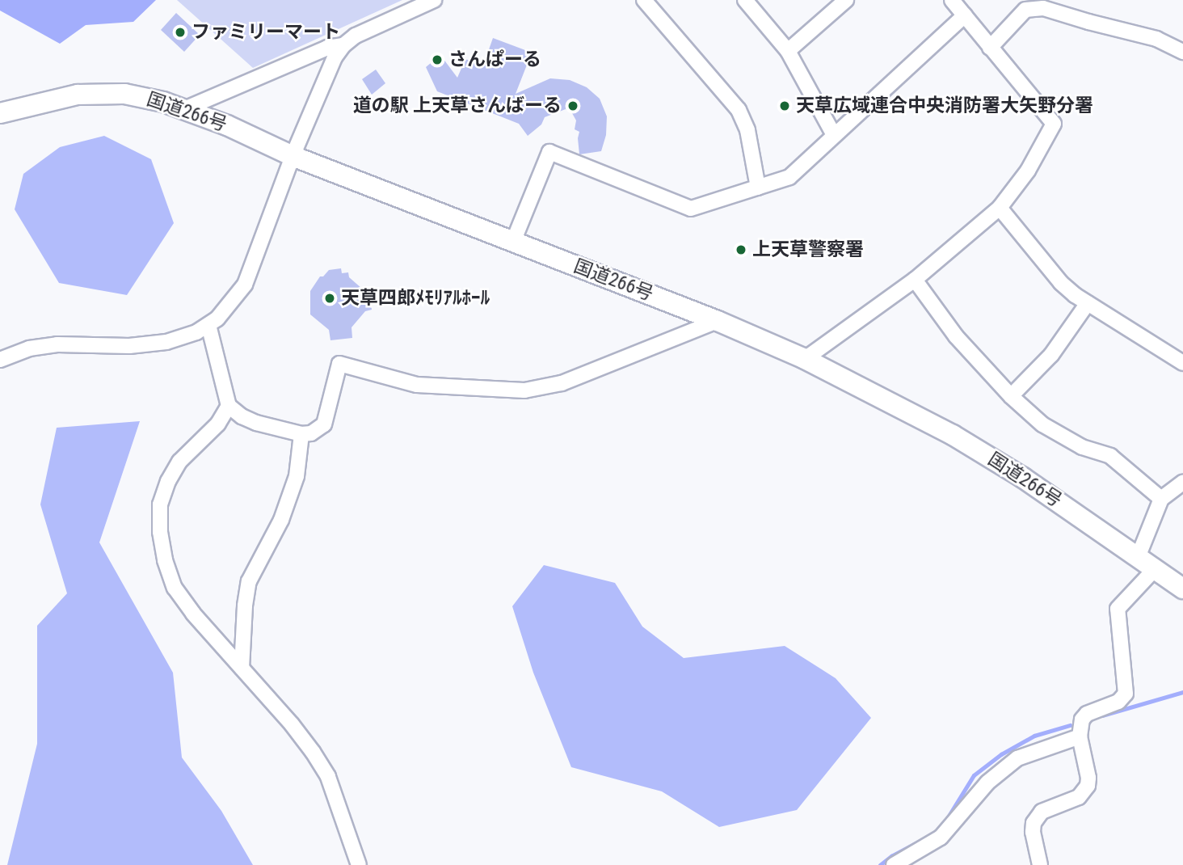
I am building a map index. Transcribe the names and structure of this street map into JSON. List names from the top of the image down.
{
  "streets": {
    "highway": ["国道266号"]
  },
  "places": [
    "ファミリーマート",
    "さんぱーる",
    "道の駅 上天草さんばーる",
    "天草広域連合中央消防署大矢野分署",
    "上天草警察署",
    "天草四郎ﾒﾓﾘｱﾙﾎｰﾙ"
  ]
}
